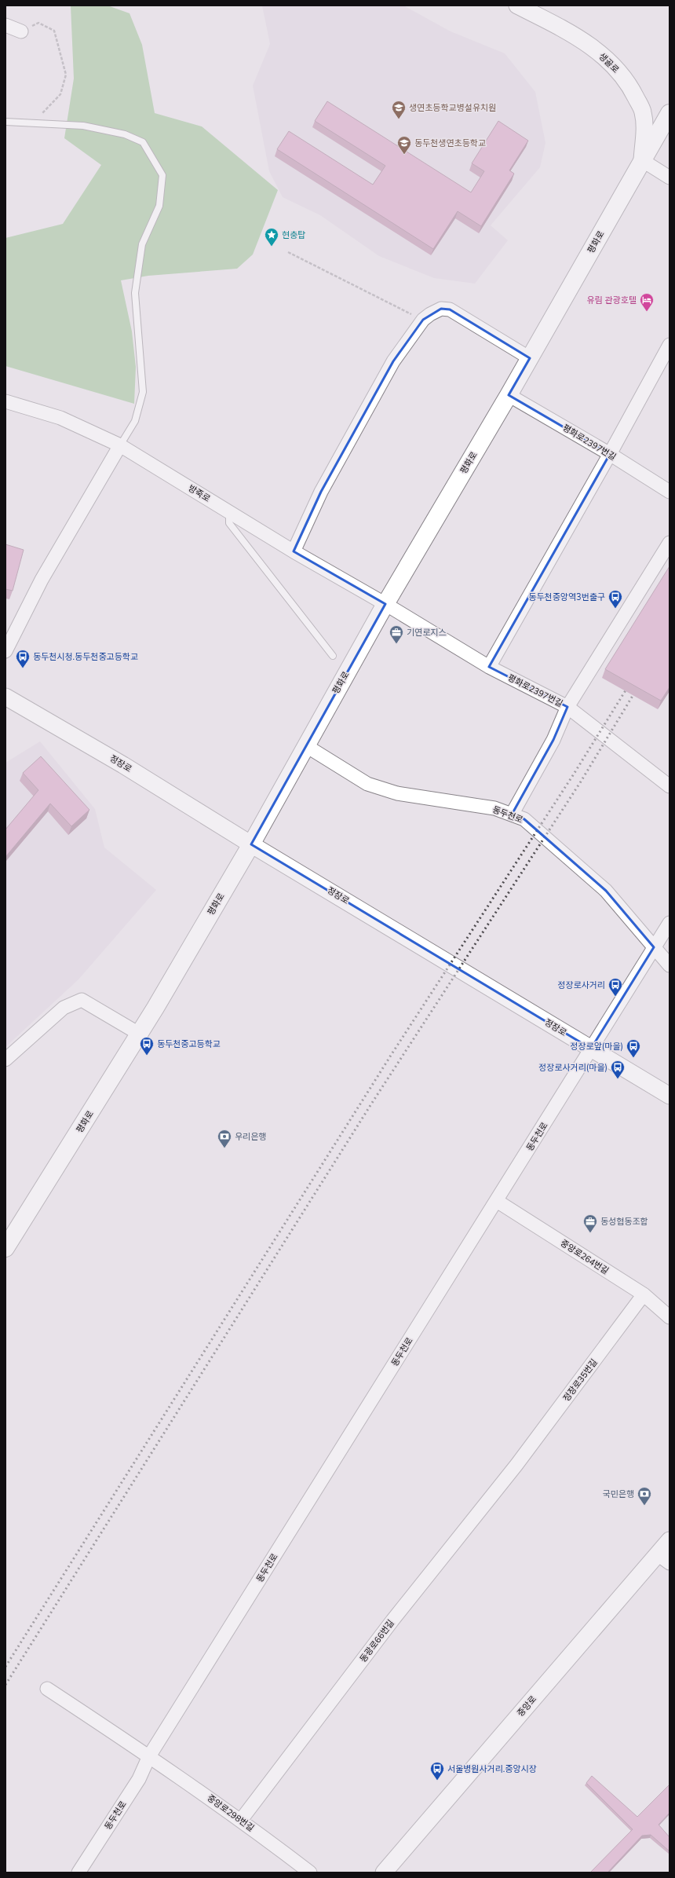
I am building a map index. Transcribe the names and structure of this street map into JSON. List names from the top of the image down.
{
  "streets": {
    "main road": ["평화로"],
    "street": [
      "생골로",
      "평화로2397번길",
      "방죽로",
      "정장로",
      "동두천로",
      "중앙로264번길",
      "정장로35번길",
      "동광로66번길",
      "중앙로",
      "중앙로298번길"
    ]
  },
  "crossings": [
    ["생골로", "평화로"],
    ["평화로", "평화로2397번길"],
    ["평화로", "방죽로"],
    ["평화로", "정장로"],
    ["평화로", "동두천로"],
    ["평화로2397번길", "방죽로"],
    ["정장로", "동두천로"],
    ["동두천로", "중앙로264번길"],
    ["동두천로", "중앙로298번길"],
    ["중앙로264번길", "정장로35번길"],
    ["정장로35번길", "동광로66번길"],
    ["동광로66번길", "중앙로298번길"]
  ],
  "places": {
    "school or university": ["생연초등학교병설유치원", "동두천생연초등학교"],
    "place": ["현충탑"],
    "hotel": ["유림 관광호텔"],
    "bus stop": [
      "동두천중앙역3번출구",
      "동두천시청.동두천중고등학교",
      "정장로사거리",
      "동두천중고등학교",
      "정장로앞(마을)",
      "정장로사거리(마을)",
      "서울병원사거리.중앙시장"
    ],
    "office": ["기연로지스", "동성협동조합"],
    "bank": ["우리은행", "국민은행"]
  }
}
